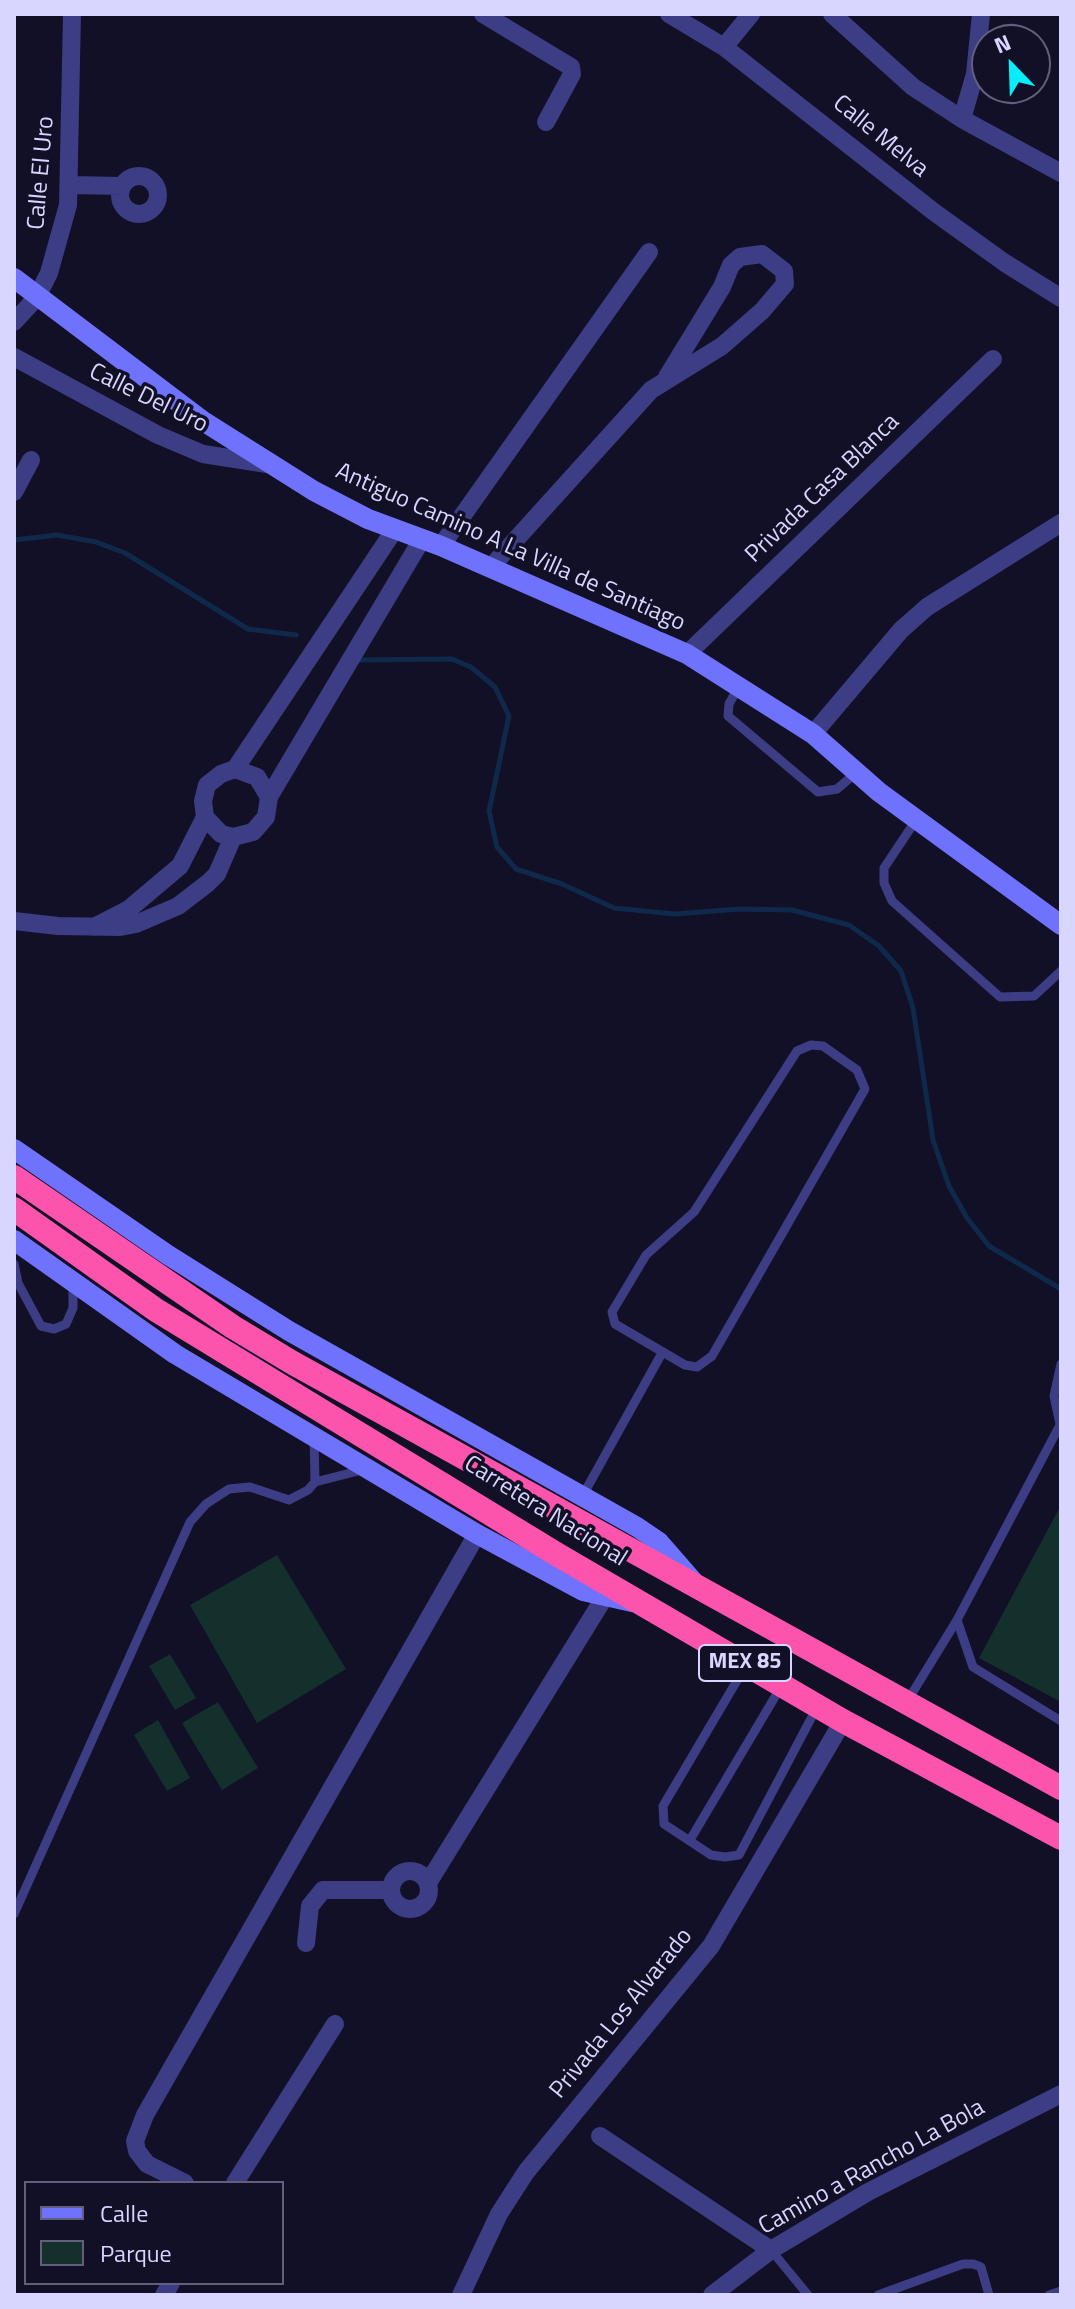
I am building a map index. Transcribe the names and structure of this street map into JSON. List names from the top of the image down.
{
  "streets": {
    "highway": ["Carretera Nacional", "MEX 85"],
    "street": [
      "Calle Melva",
      "Calle El Uro",
      "Calle Del Uro",
      "Privada Casa Blanca",
      "Antiguo Camino A La Villa de Santiago",
      "Privada Los Alvarado",
      "Camino a Rancho La Bola"
    ]
  },
  "crossings": [
    ["Calle El Uro", "Antiguo Camino A La Villa de Santiago"],
    ["Calle Del Uro", "Antiguo Camino A La Villa de Santiago"],
    ["Privada Casa Blanca", "Antiguo Camino A La Villa de Santiago"],
    ["Carretera Nacional", "MEX 85"],
    ["Carretera Nacional", "Privada Los Alvarado"]
  ],
  "legend": ["Calle", "Parque"],
  "north": "top left"
}
